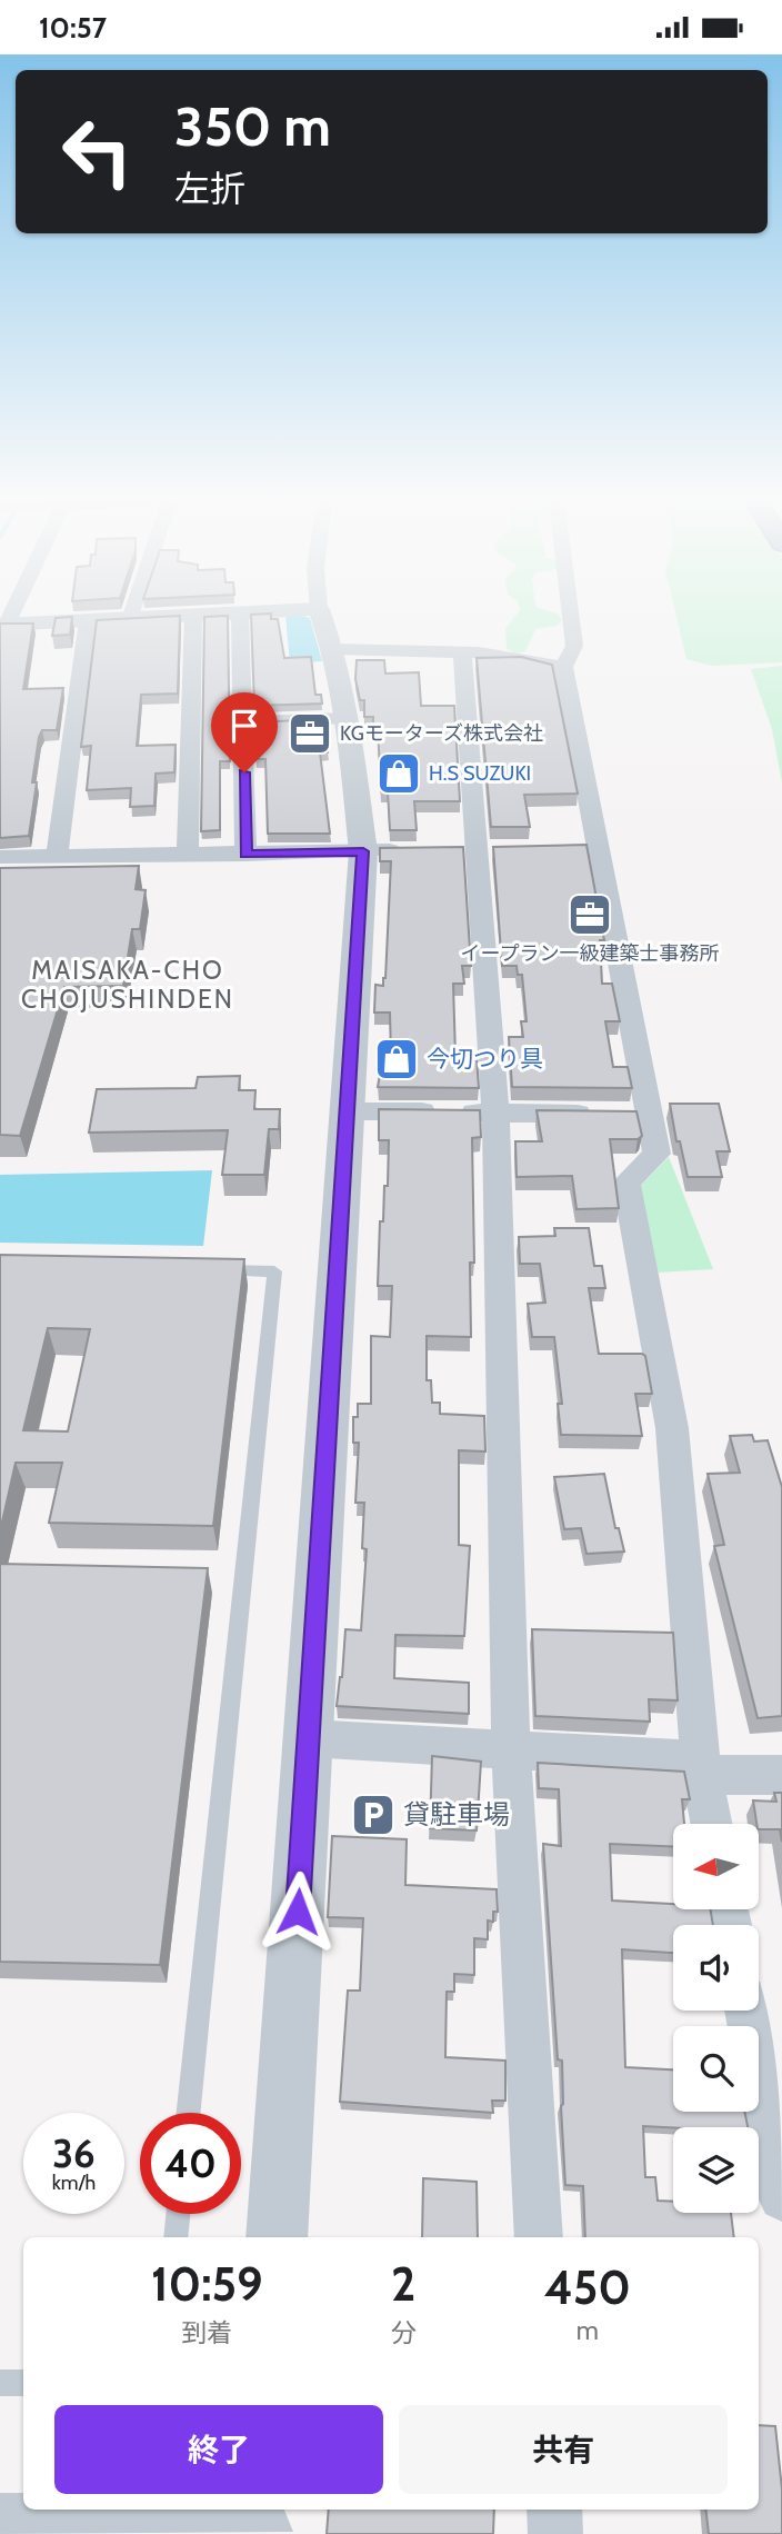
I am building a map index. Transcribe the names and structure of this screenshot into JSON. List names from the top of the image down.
{
  "districts": ["MAISAKA-CHO CHOJUSHINDEN"],
  "places": {
    "office": ["KGモーターズ株式会社", "イープラン一級建築士事務所"],
    "shop": ["H.S SUZUKI", "今切つり具"],
    "parking": ["貸駐車場"]
  },
  "north": "left",
  "page": {
    "status": "10:57",
    "turn": ["350 m", "左折"],
    "speed": "36 km/h",
    "limit": "40",
    "eta": [
      "10:59",
      "到着",
      "2",
      "分",
      "450",
      "m"
    ],
    "buttons": ["終了", "共有"]
  }
}
